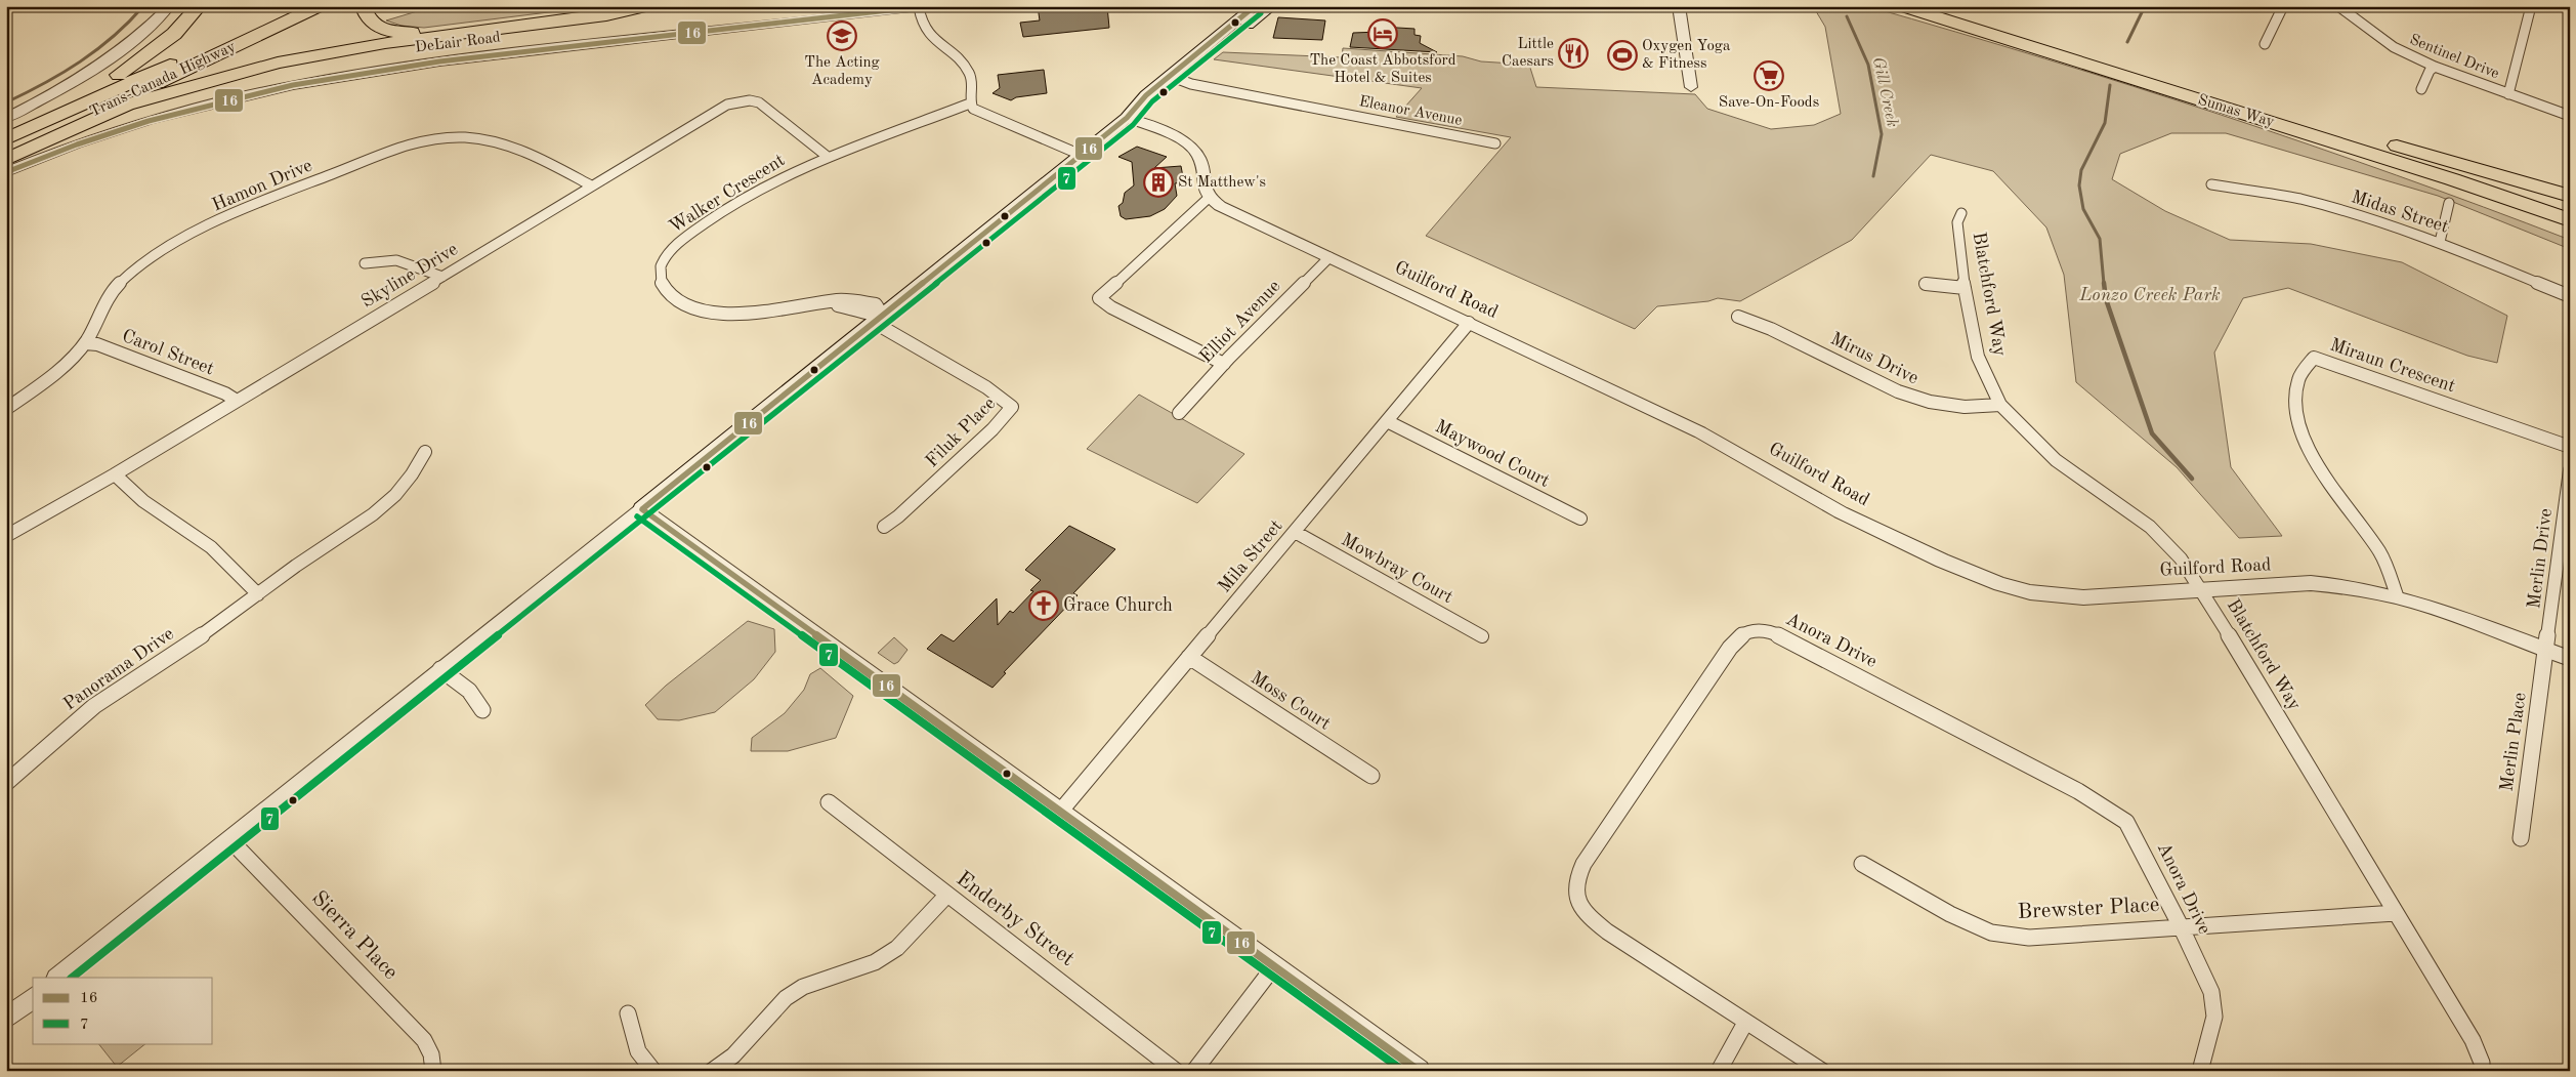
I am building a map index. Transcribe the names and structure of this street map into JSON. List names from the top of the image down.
{
  "streets": {
    "highway": ["Trans-Canada Highway", "Sumas Way"],
    "street": [
      "DeLair Road",
      "Sentinel Drive",
      "Eleanor Avenue",
      "Hamon Drive",
      "Walker Crescent",
      "Midas Street",
      "Skyline Drive",
      "Guilford Road",
      "Blatchford Way",
      "Elliot Avenue",
      "Carol Street",
      "Mirus Drive",
      "Miraun Crescent",
      "Filuk Place",
      "Maywood Court",
      "Mila Street",
      "Merlin Drive",
      "Mowbray Court",
      "Anora Drive",
      "Panorama Drive",
      "Moss Court",
      "Merlin Place",
      "Brewster Place",
      "Enderby Street",
      "Sierra Place"
    ]
  },
  "crossings": [
    ["Hamon Drive", "Skyline Drive"],
    ["Hamon Drive", "Carol Street"],
    ["Walker Crescent", "Skyline Drive"],
    ["Walker Crescent", "Filuk Place"],
    ["Skyline Drive", "Carol Street"],
    ["Guilford Road", "Blatchford Way"],
    ["Guilford Road", "Elliot Avenue"],
    ["Guilford Road", "Miraun Crescent"],
    ["Guilford Road", "Mila Street"],
    ["Guilford Road", "Merlin Drive"],
    ["Guilford Road", "Merlin Place"],
    ["Blatchford Way", "Mirus Drive"],
    ["Blatchford Way", "Brewster Place"],
    ["Maywood Court", "Mila Street"],
    ["Mila Street", "Mowbray Court"],
    ["Mila Street", "Moss Court"],
    ["Merlin Drive", "Merlin Place"],
    ["Anora Drive", "Brewster Place"]
  ],
  "water": ["Gill Creek"],
  "parks": ["Lonzo Creek Park"],
  "places": {
    "hotel": ["The Coast Abbotsford Hotel & Suites"],
    "school or university": ["The Acting Academy"],
    "restaurant": ["Little Caesars"],
    "sports": ["Oxygen Yoga & Fitness"],
    "supermarket": ["Save-On-Foods"],
    "building": ["St Matthew's"],
    "church": ["Grace Church"]
  },
  "lines": ["transit line 16", "transit line 7"],
  "legend": ["16", "7"]
}
